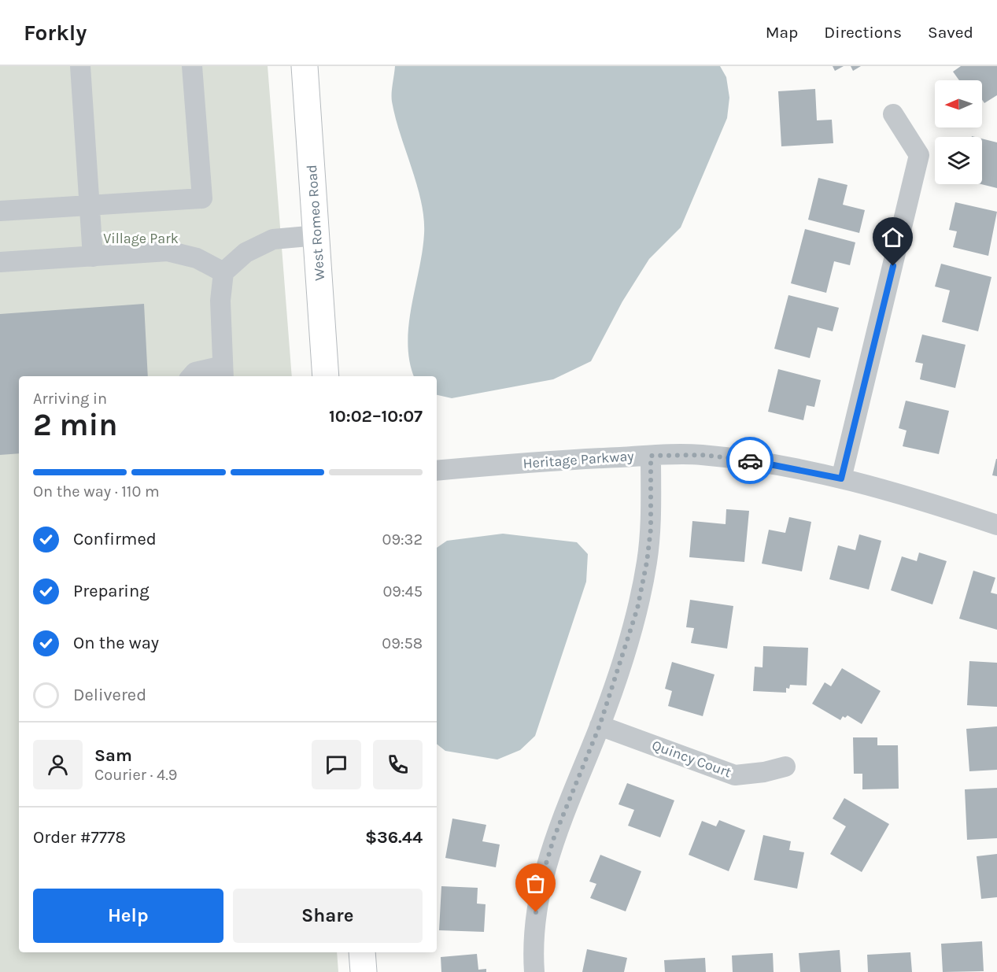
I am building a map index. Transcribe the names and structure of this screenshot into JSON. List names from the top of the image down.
{
  "streets": {
    "main road": ["West Romeo Road"],
    "street": ["Heritage Parkway", "Quincy Court"]
  },
  "parks": ["Village Park"],
  "north": "left",
  "page": {
    "header": "Forkly",
    "nav": ["Map", "Directions", "Saved"],
    "heading": ["2 min", "Arriving in", "10:02–10:07"],
    "panel": [
      "Sam",
      "Courier · 4.9",
      "Order #7778",
      "$36.44"
    ],
    "bar": "On the way · 110 m",
    "list": [
      ["Confirmed", "09:32"],
      ["Preparing", "09:45"],
      ["On the way", "09:58"],
      "Delivered"
    ],
    "buttons": ["Help", "Share"]
  }
}
